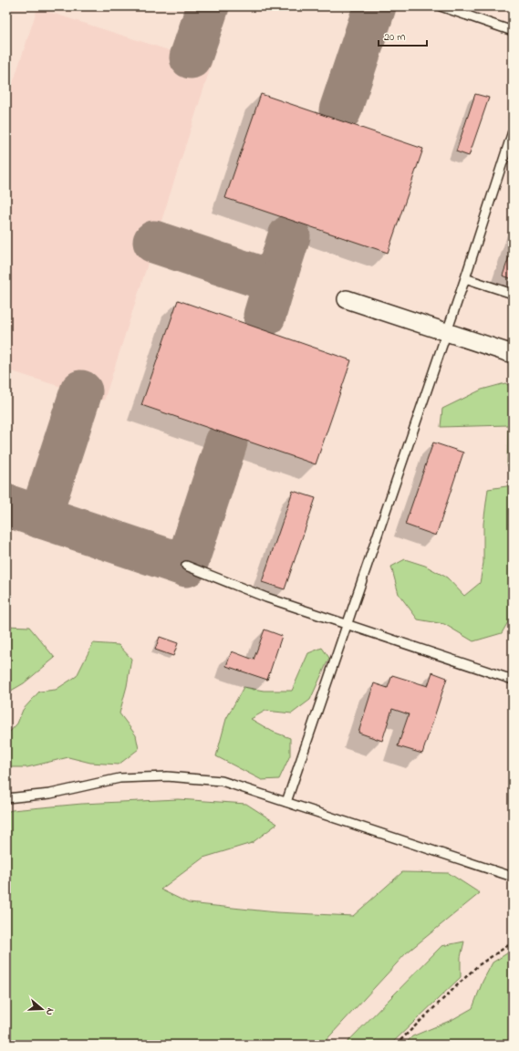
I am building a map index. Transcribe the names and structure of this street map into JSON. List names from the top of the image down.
{
  "scale_bar": "20 m",
  "north": "right"
}
